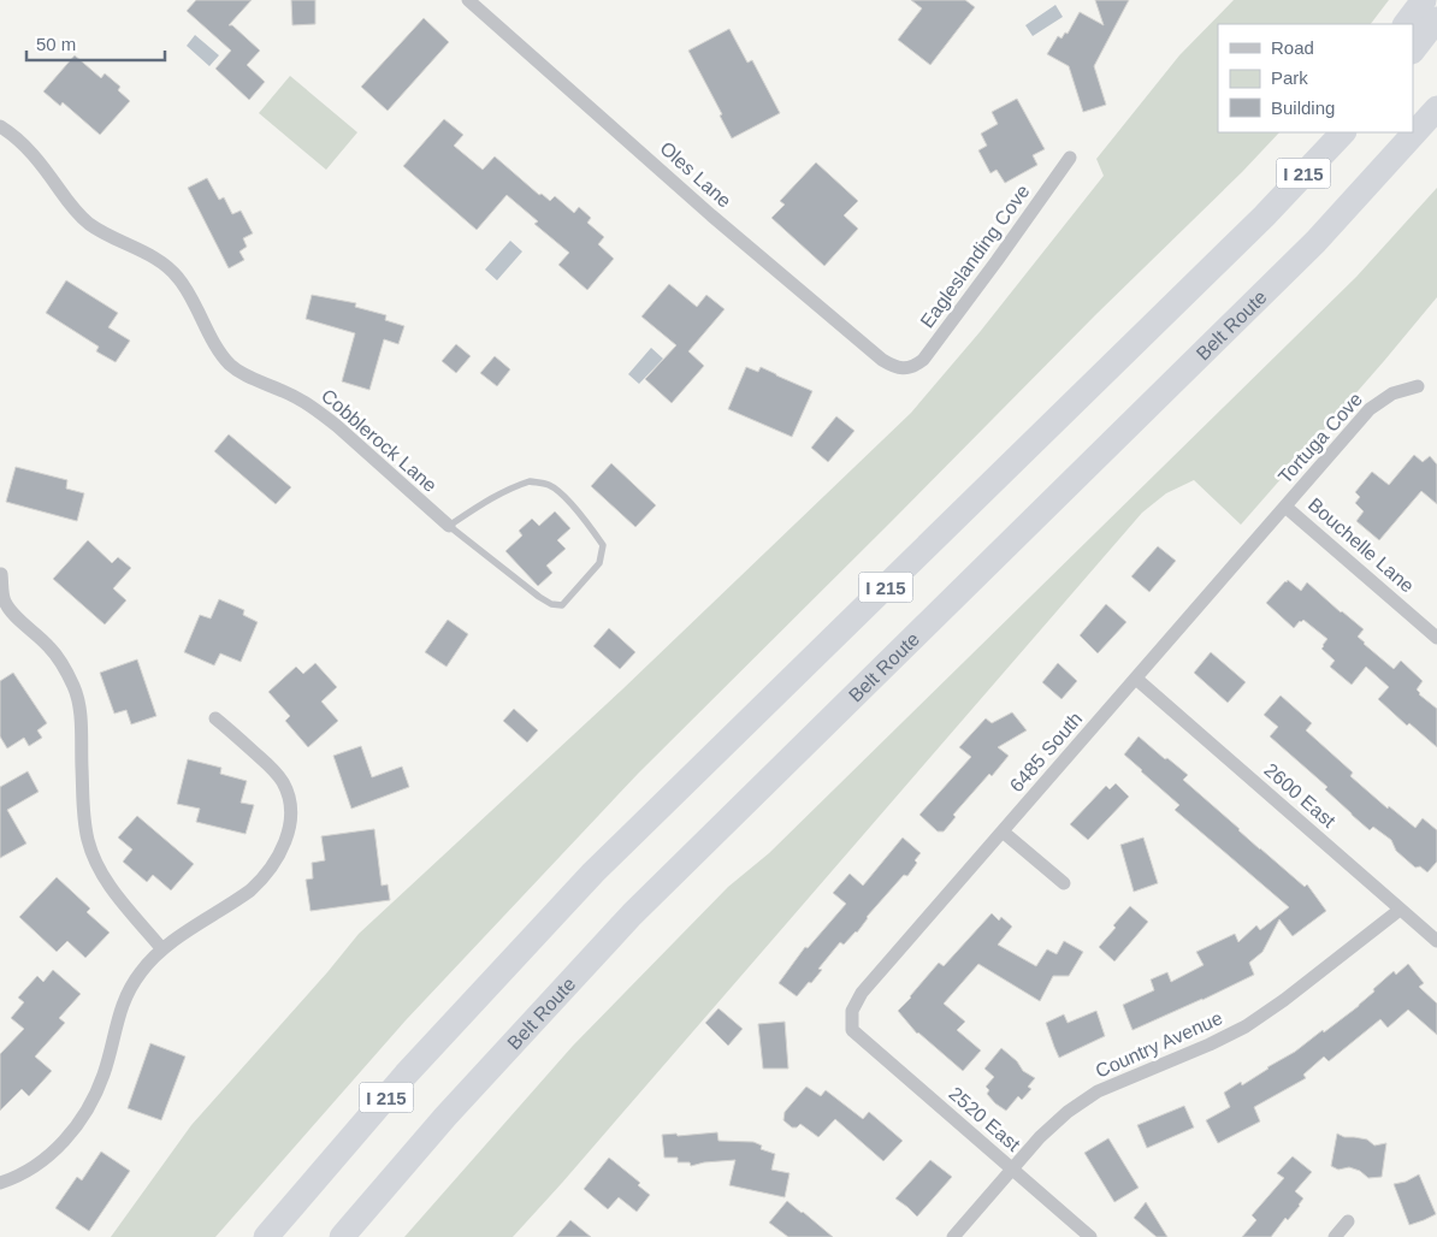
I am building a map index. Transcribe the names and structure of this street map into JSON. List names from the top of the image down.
{
  "streets": {
    "highway": ["I 215", "Belt Route"],
    "street": [
      "Oles Lane",
      "Eagleslanding Cove",
      "Tortuga Cove",
      "Cobblerock Lane",
      "Bouchelle Lane",
      "6485 South",
      "2600 East",
      "Country Avenue",
      "2520 East"
    ]
  },
  "crossings": [
    ["Oles Lane", "Eagleslanding Cove"],
    ["Tortuga Cove", "Bouchelle Lane"],
    ["Tortuga Cove", "6485 South"],
    ["Bouchelle Lane", "6485 South"],
    ["6485 South", "2600 East"],
    ["6485 South", "2520 East"],
    ["2600 East", "Country Avenue"],
    ["Country Avenue", "2520 East"]
  ],
  "legend": ["Road", "Park", "Building"],
  "scale_bar": "50 m"
}
